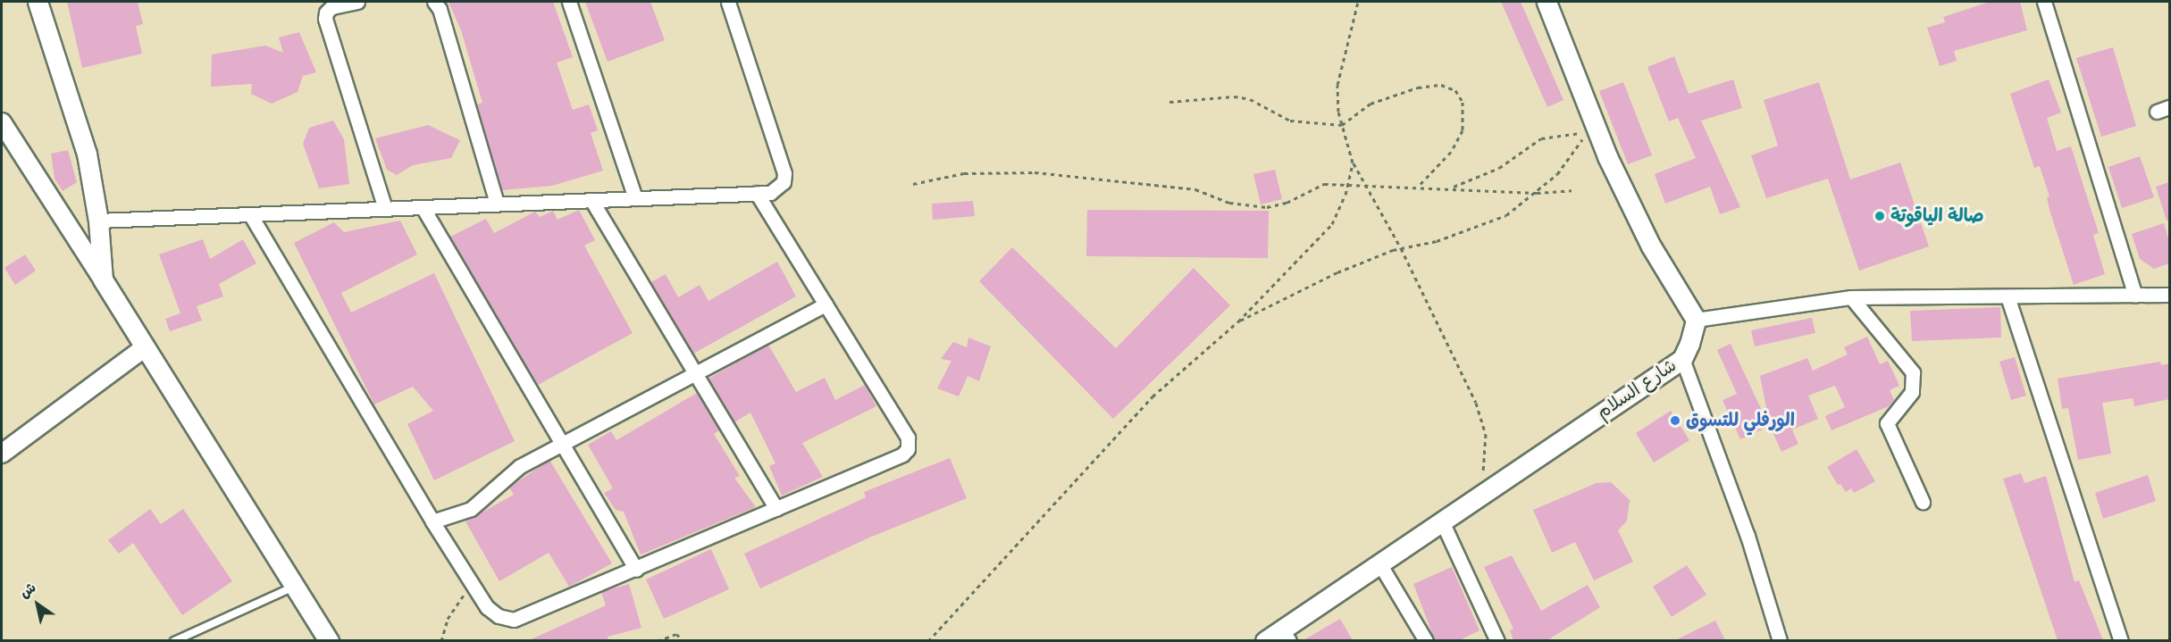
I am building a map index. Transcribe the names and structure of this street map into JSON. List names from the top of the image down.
{
  "streets": {
    "main road": ["شارع السلام"]
  },
  "places": ["صالة الياقوتة", "الورفلي للتسوق"],
  "north": "top left"
}
